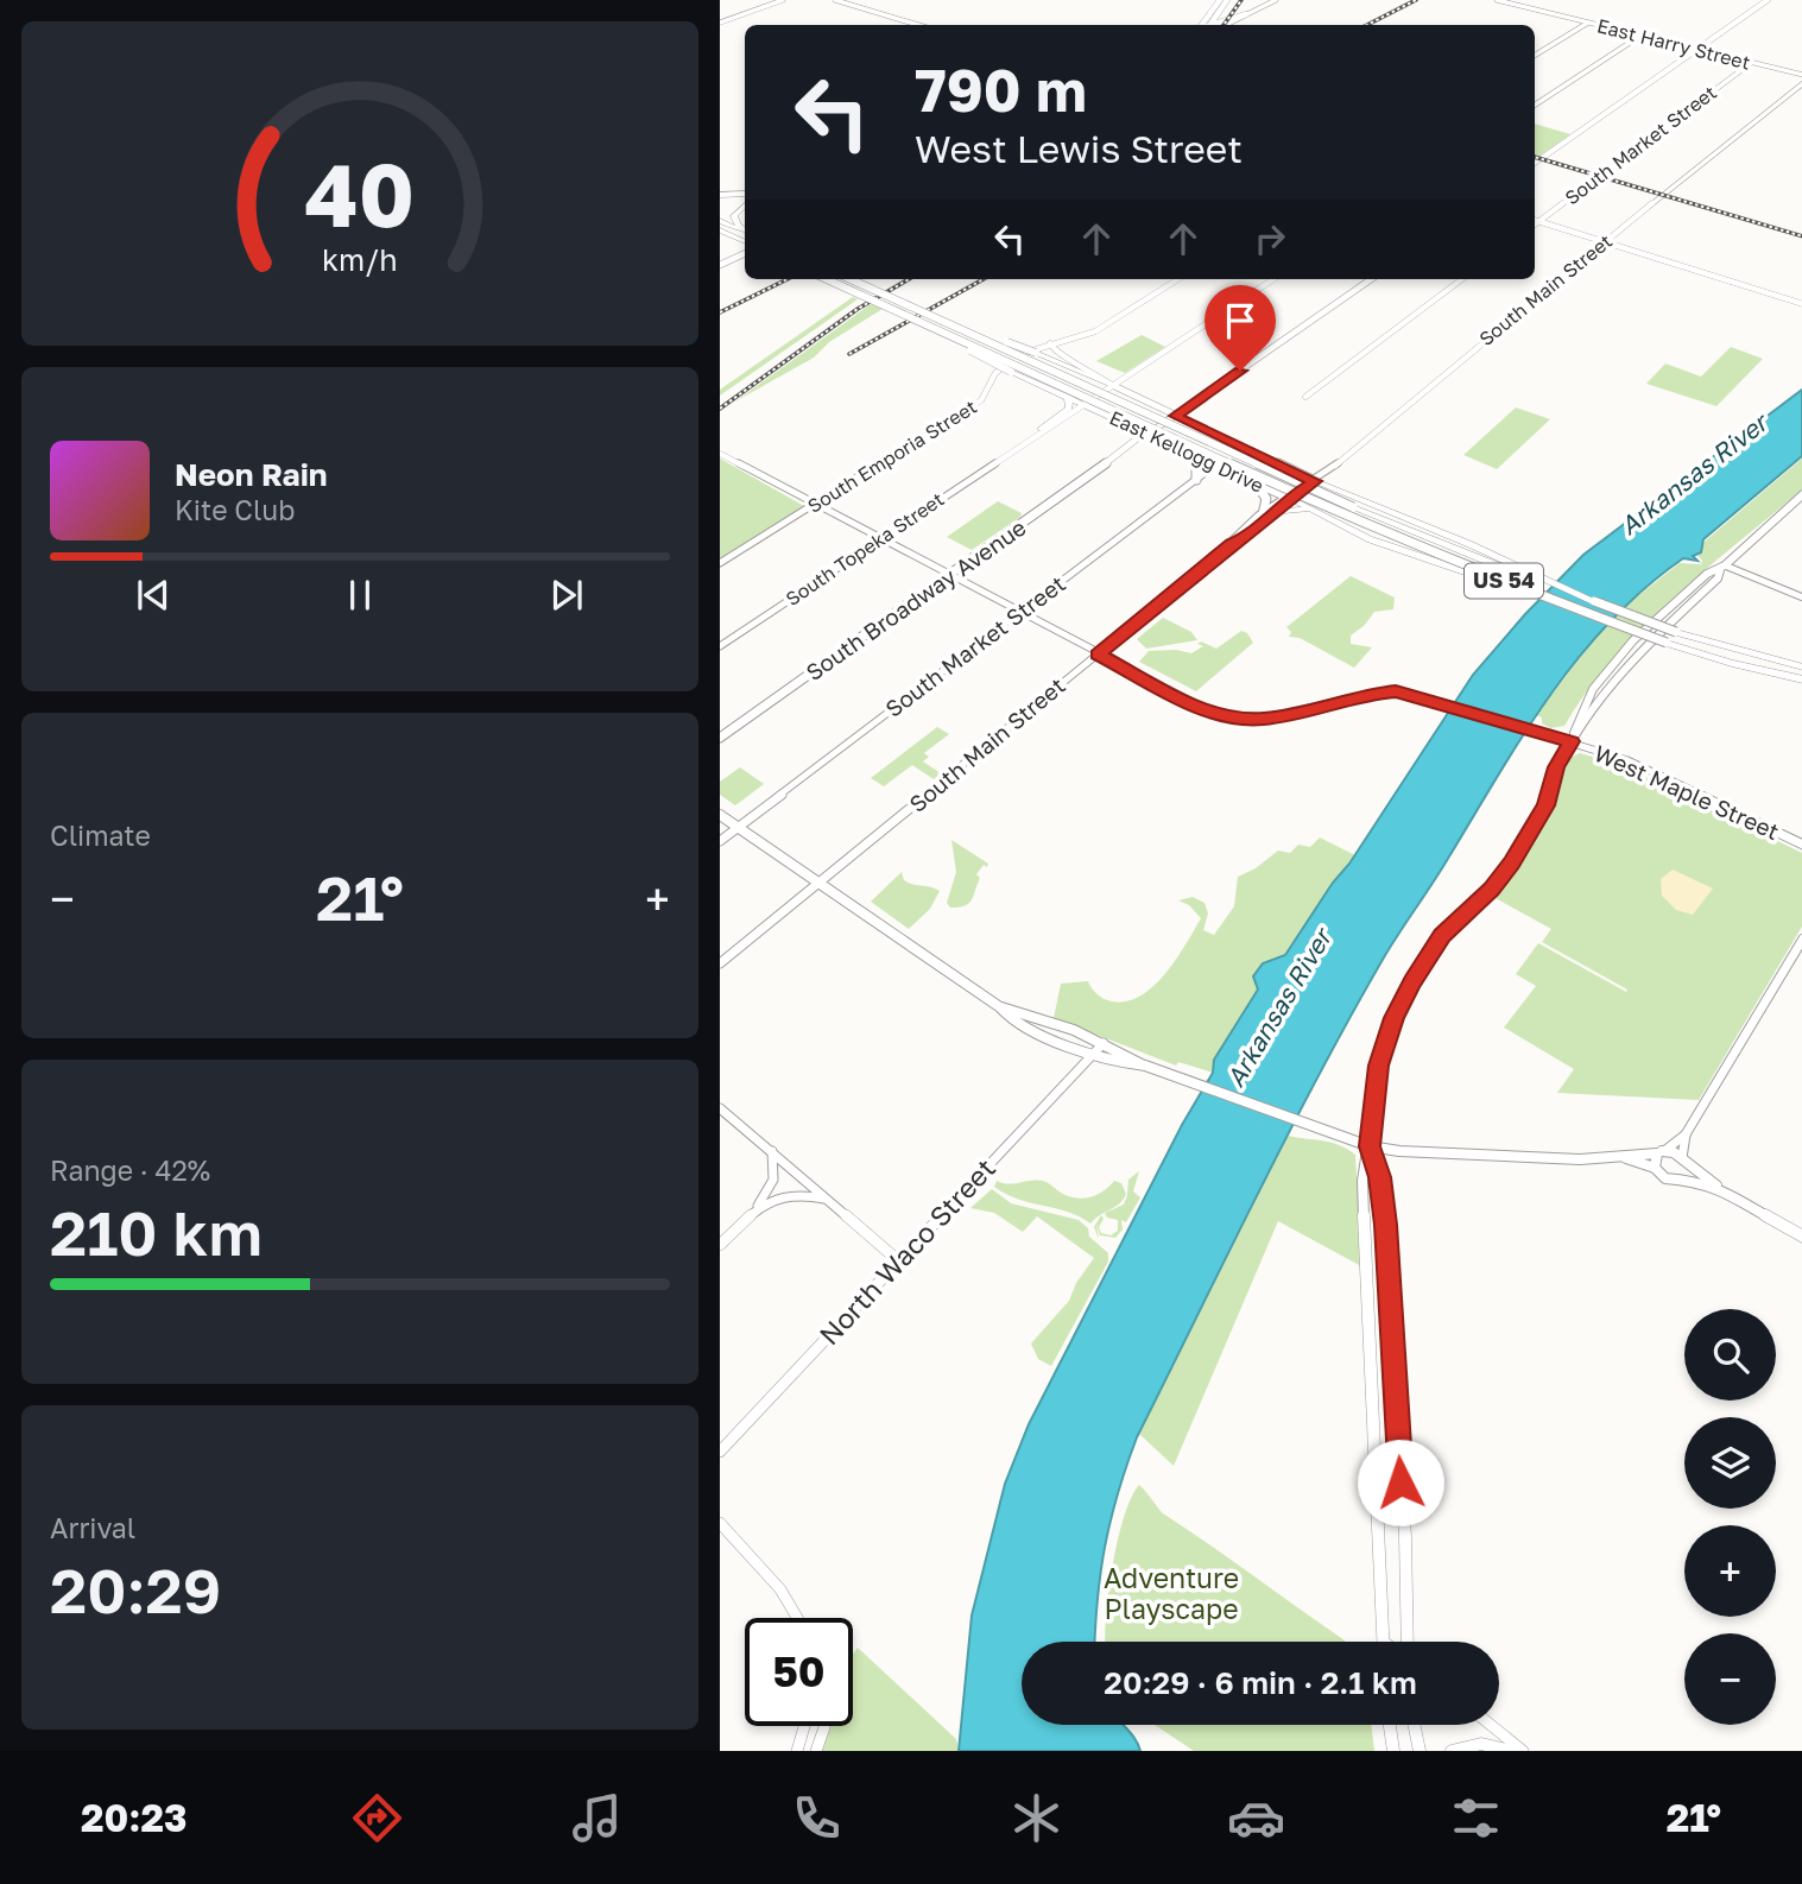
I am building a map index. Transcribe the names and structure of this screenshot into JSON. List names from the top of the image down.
{
  "streets": {
    "highway": ["US 54"],
    "main road": ["East Kellogg Drive", "South Broadway Avenue"],
    "street": [
      "East Harry Street",
      "South Market Street",
      "South Main Street",
      "South Emporia Street",
      "South Topeka Street",
      "West Maple Street",
      "North Waco Street"
    ]
  },
  "crossings": [
    ["East Harry Street", "South Market Street"],
    ["South Market Street", "East Kellogg Drive"],
    ["South Market Street", "West Maple Street"],
    ["South Main Street", "East Kellogg Drive"],
    ["South Main Street", "West Maple Street"],
    ["East Kellogg Drive", "South Emporia Street"],
    ["East Kellogg Drive", "South Topeka Street"],
    ["East Kellogg Drive", "South Broadway Avenue"],
    ["South Emporia Street", "West Maple Street"],
    ["South Topeka Street", "West Maple Street"],
    ["South Broadway Avenue", "West Maple Street"]
  ],
  "water": ["Arkansas River"],
  "parks": ["Adventure Playscape"],
  "page": {
    "turn": ["790 m", "West Lewis Street"],
    "song": ["Neon Rain", "Kite Club"],
    "tile": [
      "Climate",
      ["Range · 42%", "210 km"],
      ["Arrival", "20:29"]
    ],
    "heat": ["−", "21°", "+"],
    "map_buttons": ["+", "−"],
    "limit": "50",
    "trip": "20:29 · 6 min · 2.1 km",
    "tabs": ["20:23", "21°"],
    "gauge": ["40", "km/h"]
  }
}
